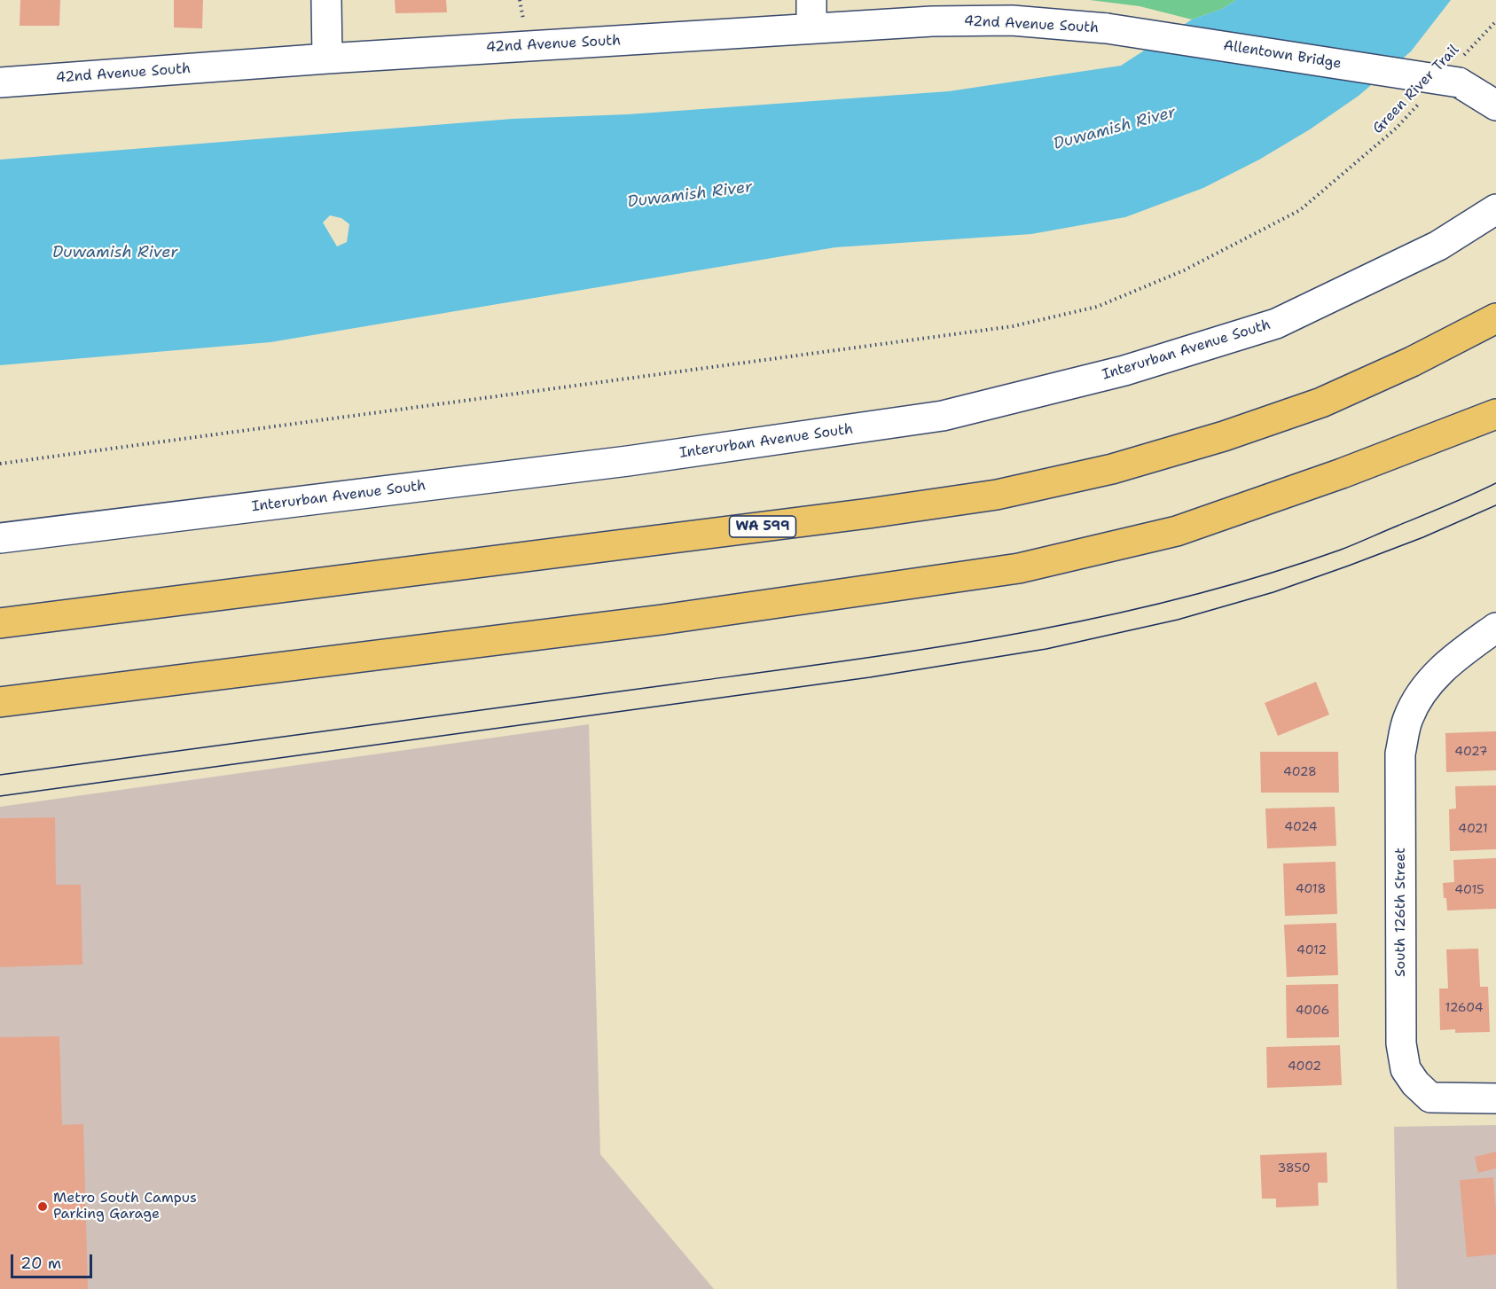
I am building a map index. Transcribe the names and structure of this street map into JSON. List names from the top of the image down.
{
  "streets": {
    "highway": ["WA 599"],
    "street": [
      "42nd Avenue South",
      "Allentown Bridge",
      "Interurban Avenue South",
      "South 126th Street"
    ],
    "path": ["Green River Trail"]
  },
  "crossings": [
    ["42nd Avenue South", "Allentown Bridge"],
    ["Allentown Bridge", "Green River Trail"]
  ],
  "water": ["Duwamish River"],
  "places": ["Metro South Campus Parking Garage"],
  "house_numbers": [
    "4027",
    "4028",
    "4024",
    "4021",
    "4018",
    "4015",
    "4012",
    "12604",
    "4006",
    "4002",
    "3850"
  ],
  "scale_bar": "20 m"
}
